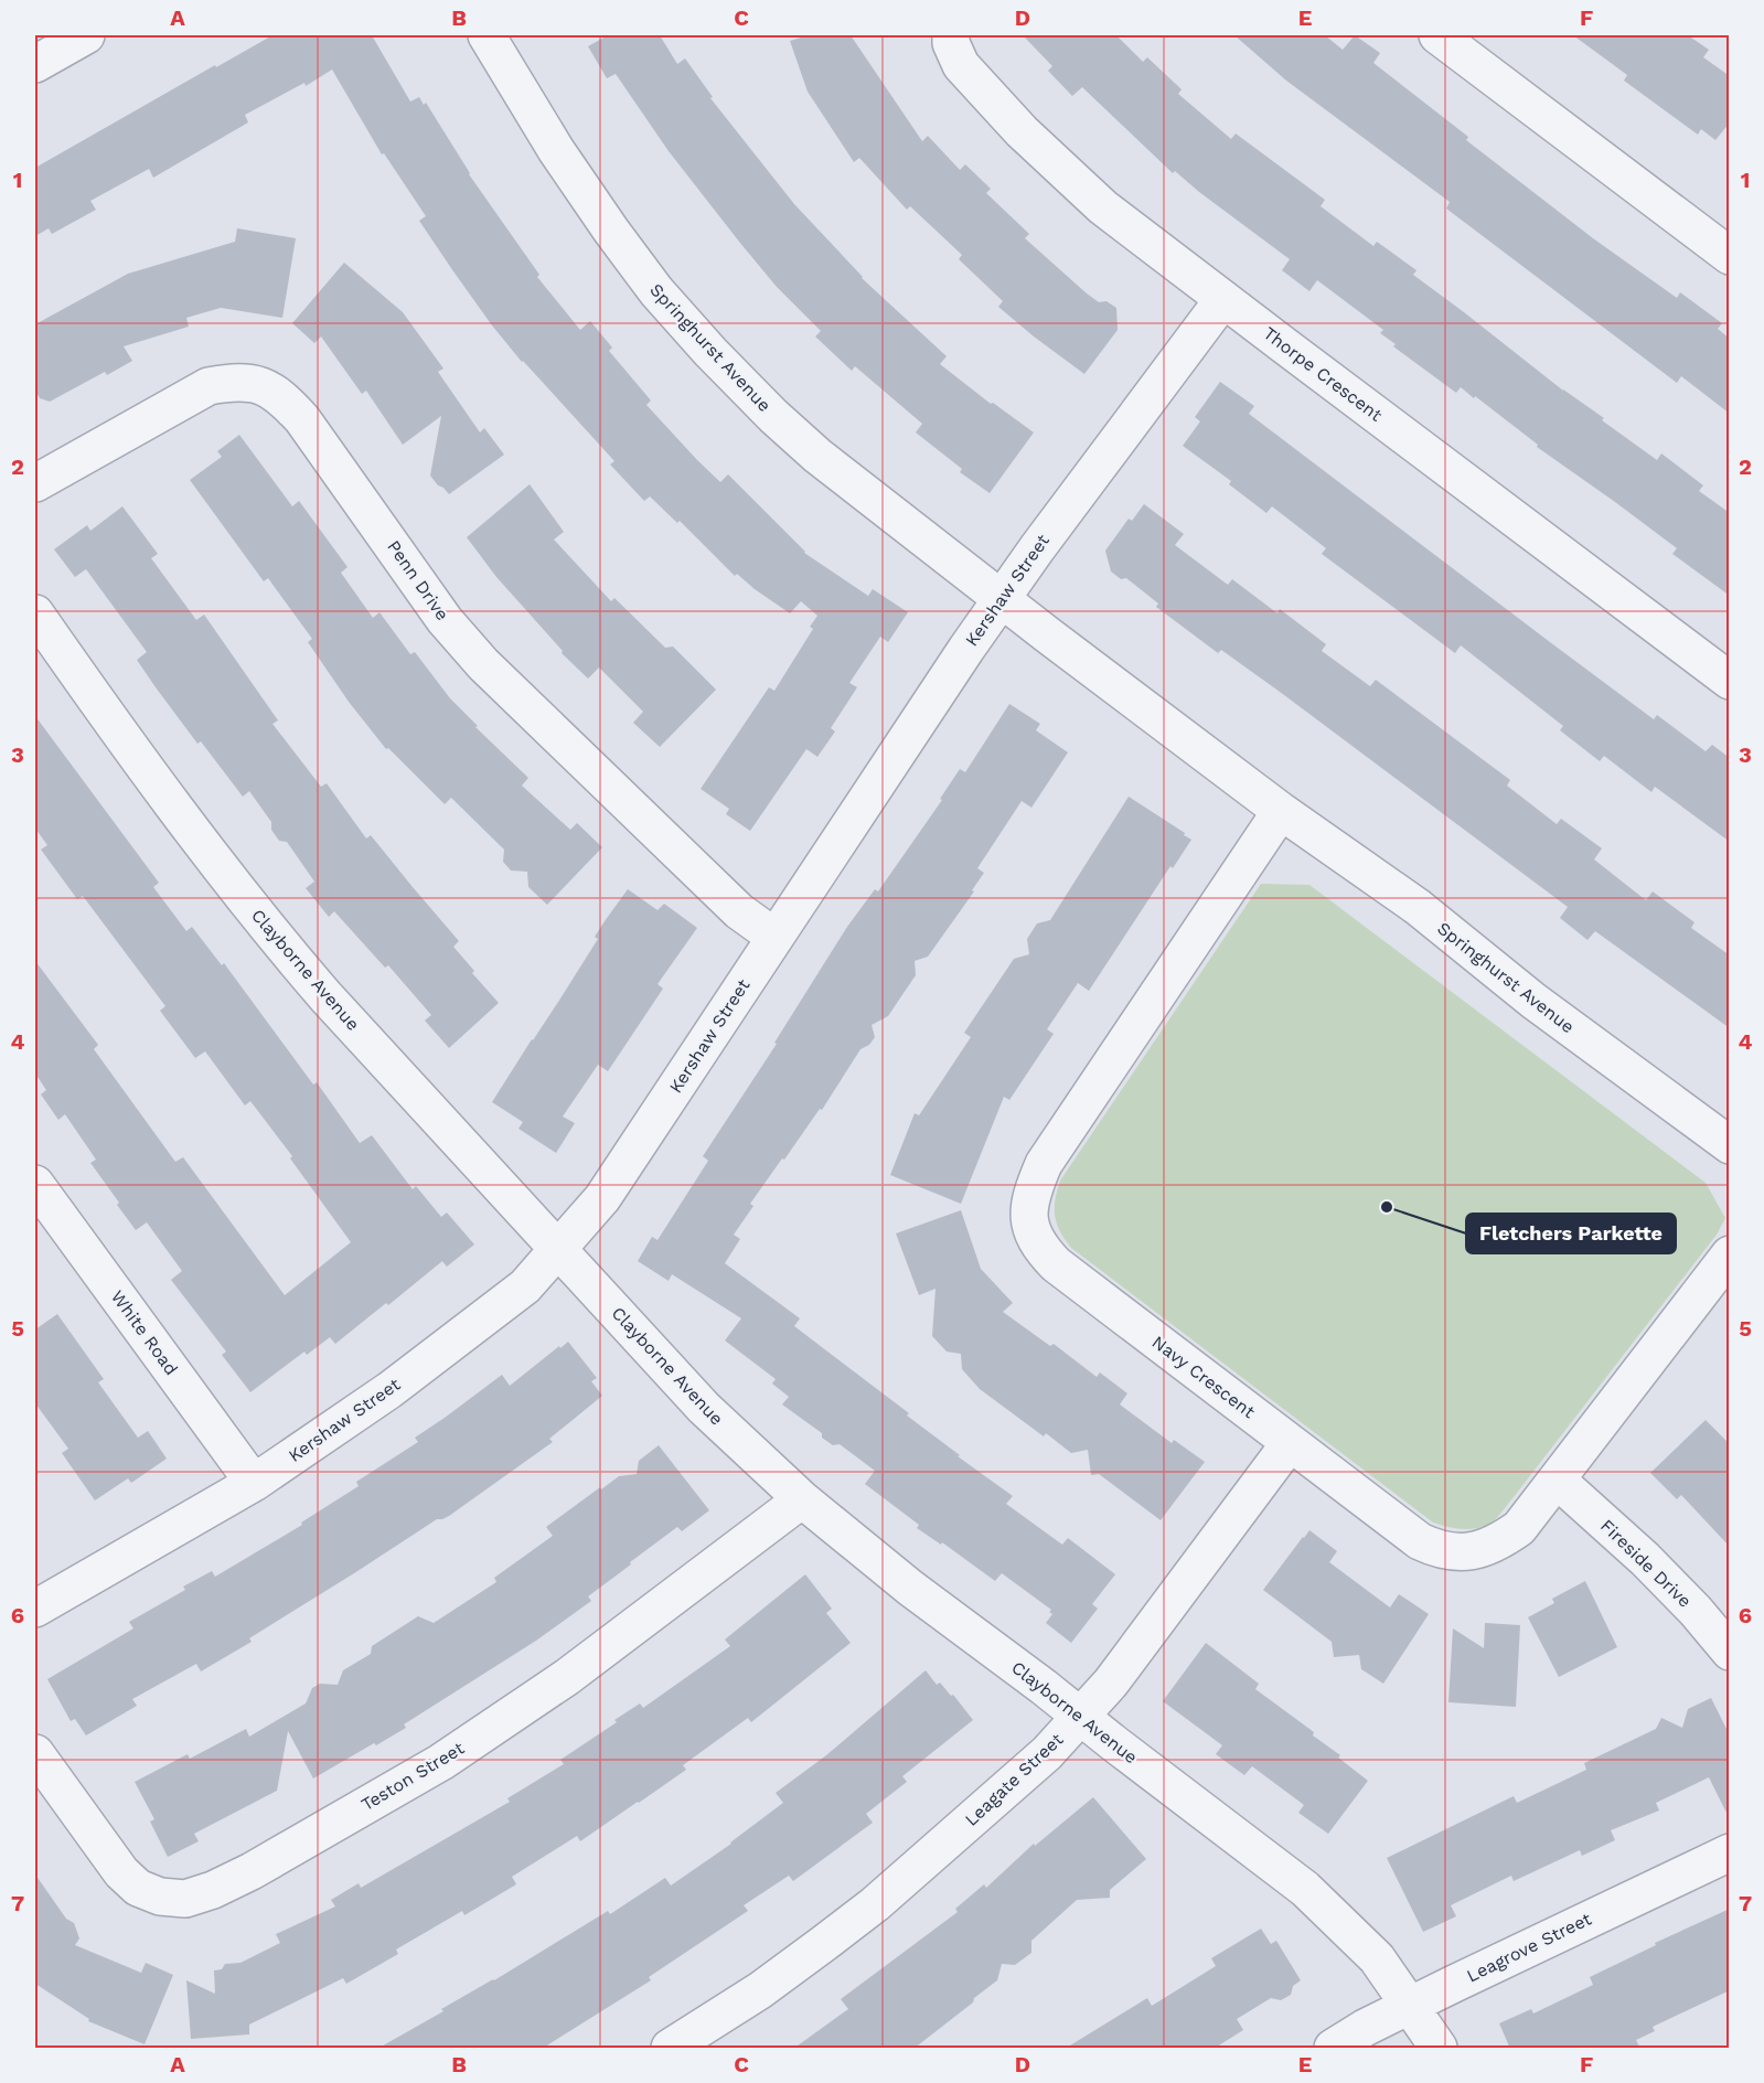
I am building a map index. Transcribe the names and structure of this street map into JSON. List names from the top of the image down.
{
  "streets": {
    "street": [
      "Springhurst Avenue",
      "Thorpe Crescent",
      "Penn Drive",
      "Kershaw Street",
      "Clayborne Avenue",
      "White Road",
      "Navy Crescent",
      "Fireside Drive",
      "Teston Street",
      "Leagate Street",
      "Leagrove Street"
    ]
  },
  "crossings": [
    ["Springhurst Avenue", "Kershaw Street"],
    ["Springhurst Avenue", "Navy Crescent"],
    ["Thorpe Crescent", "Kershaw Street"],
    ["Penn Drive", "Kershaw Street"],
    ["Kershaw Street", "Clayborne Avenue"],
    ["Kershaw Street", "White Road"],
    ["Clayborne Avenue", "Teston Street"],
    ["Clayborne Avenue", "Leagate Street"],
    ["Clayborne Avenue", "Leagrove Street"],
    ["Navy Crescent", "Fireside Drive"],
    ["Navy Crescent", "Leagate Street"]
  ],
  "places": ["Fletchers Parkette"],
  "grid": {
    "columns": [
      "A",
      "B",
      "C",
      "D",
      "E",
      "F"
    ],
    "rows": [
      "1",
      "2",
      "3",
      "4",
      "5",
      "6",
      "7"
    ]
  }
}
